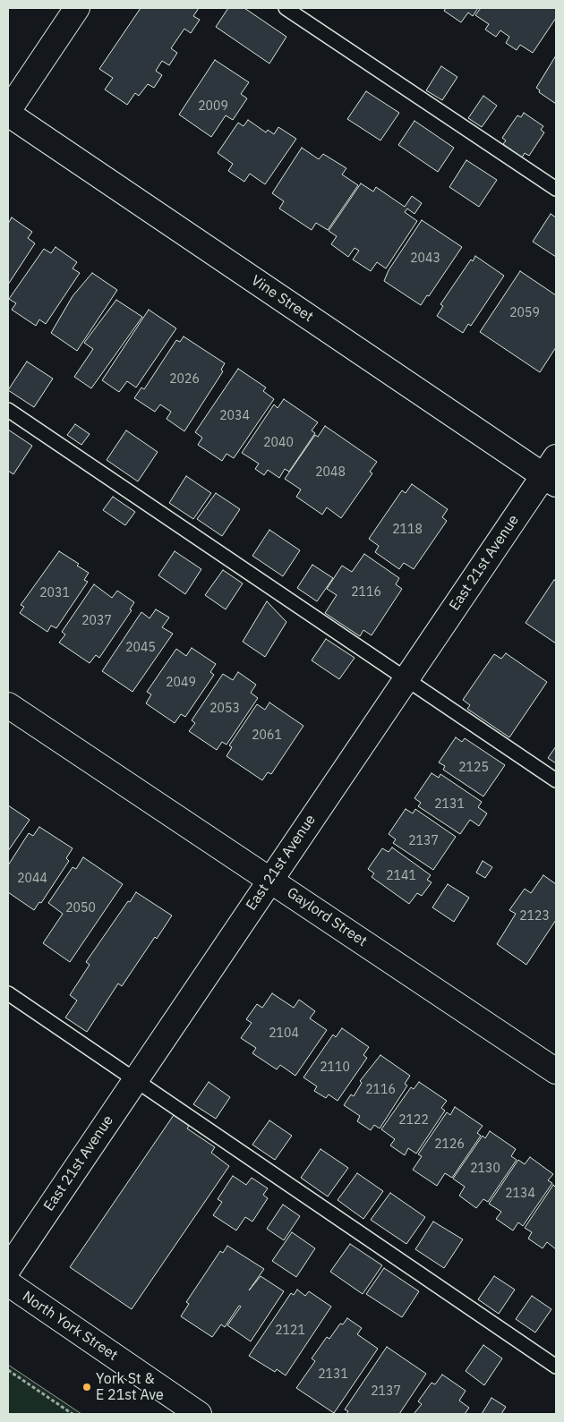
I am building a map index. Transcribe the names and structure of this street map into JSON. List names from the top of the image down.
{
  "streets": {
    "street": [
      "Vine Street",
      "East 21st Avenue",
      "Gaylord Street",
      "North York Street"
    ]
  },
  "crossings": [
    ["Vine Street", "East 21st Avenue"],
    ["East 21st Avenue", "Gaylord Street"]
  ],
  "places": ["York St & E 21st Ave"],
  "house_numbers": [
    "2009",
    "2043",
    "2059",
    "2026",
    "2034",
    "2040",
    "2048",
    "2118",
    "2116",
    "2031",
    "2037",
    "2045",
    "2049",
    "2053",
    "2061",
    "2125",
    "2131",
    "2137",
    "2141",
    "2044",
    "2050",
    "2123",
    "2104",
    "2110",
    "2116",
    "2122",
    "2126",
    "2130",
    "2134",
    "2121",
    "2131",
    "2137"
  ]
}
